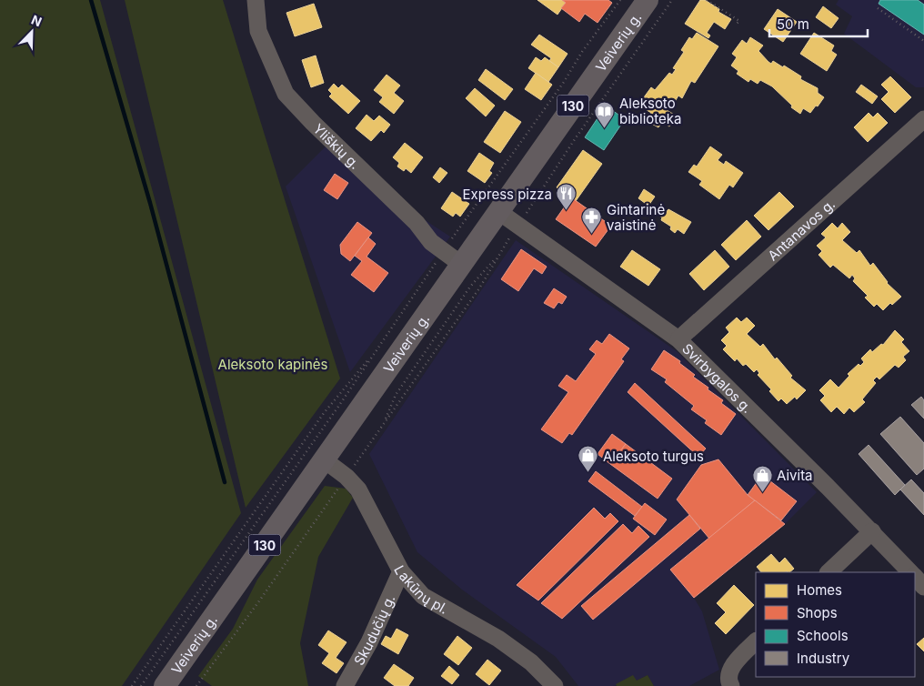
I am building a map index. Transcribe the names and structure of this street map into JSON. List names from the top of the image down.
{
  "streets": {
    "main road": ["Veiverių g.", "130"],
    "street": [
      "Yliškių g.",
      "Antanavos g.",
      "Svirbygalos g.",
      "Lakūnų pl.",
      "Skudučių g."
    ]
  },
  "crossings": [
    ["Veiverių g.", "Yliškių g."],
    ["Veiverių g.", "Svirbygalos g."],
    ["Veiverių g.", "Lakūnų pl."],
    ["Antanavos g.", "Svirbygalos g."],
    ["Lakūnų pl.", "Skudučių g."]
  ],
  "parks": ["Aleksoto kapinės"],
  "places": {
    "library": ["Aleksoto biblioteka"],
    "restaurant": ["Express pizza"],
    "pharmacy": ["Gintarinė vaistinė"],
    "shop": ["Aleksoto turgus", "Aivita"]
  },
  "legend": [
    "Homes",
    "Shops",
    "Schools",
    "Industry"
  ],
  "scale_bar": "50 m",
  "north": "top right"
}
